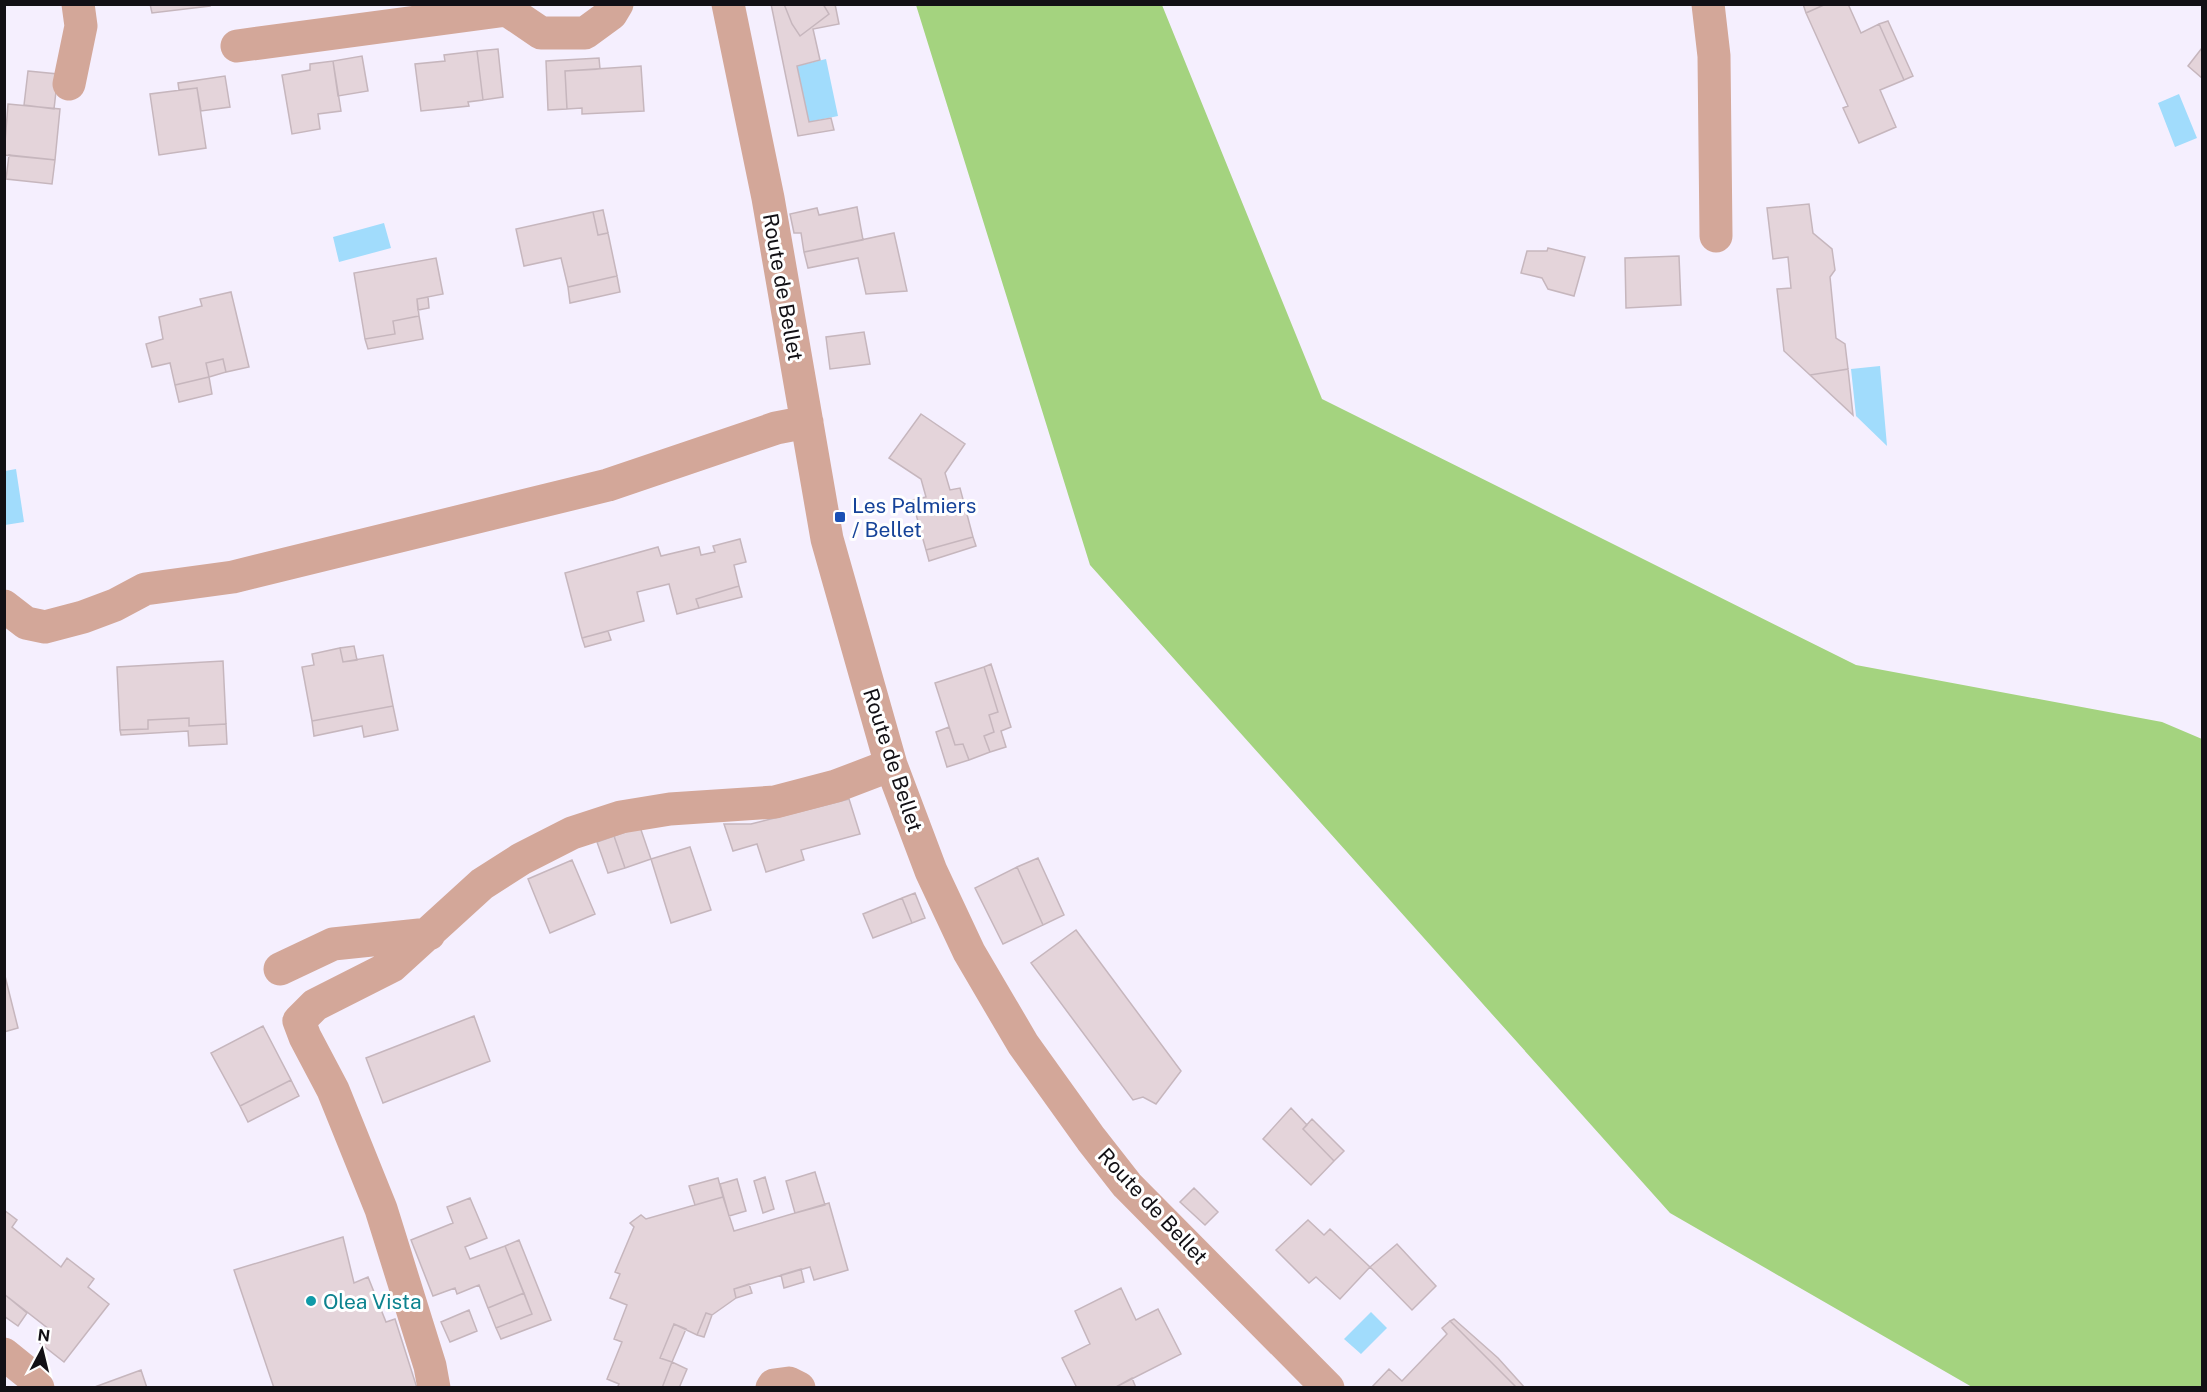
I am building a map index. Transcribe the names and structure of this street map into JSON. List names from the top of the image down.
{
  "streets": {
    "street": ["Route de Bellet"]
  },
  "places": {
    "transit": ["Les Palmiers / Bellet"],
    "other": ["Olea Vista"]
  },
  "north": "top"
}
